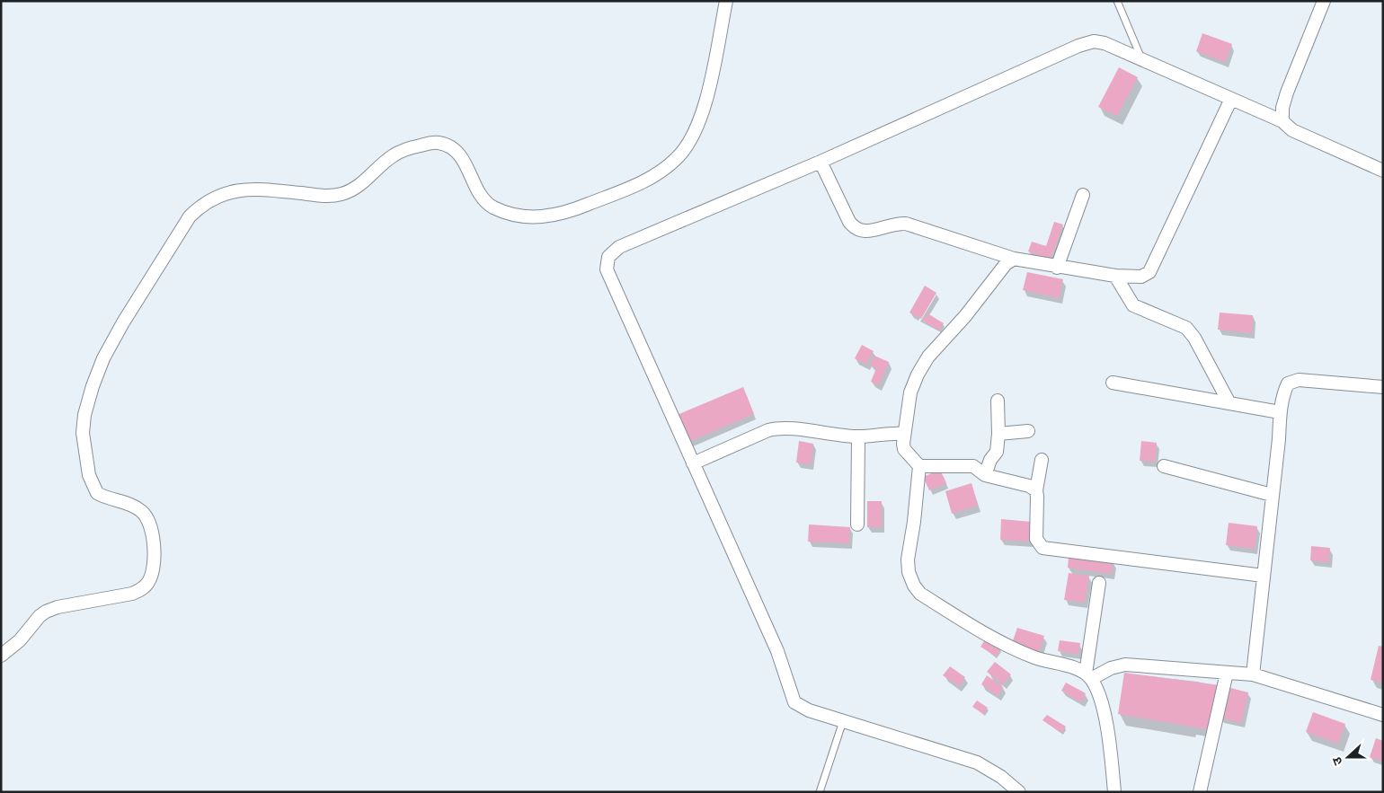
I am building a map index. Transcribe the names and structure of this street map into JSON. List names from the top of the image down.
{
  "north": "left"
}
